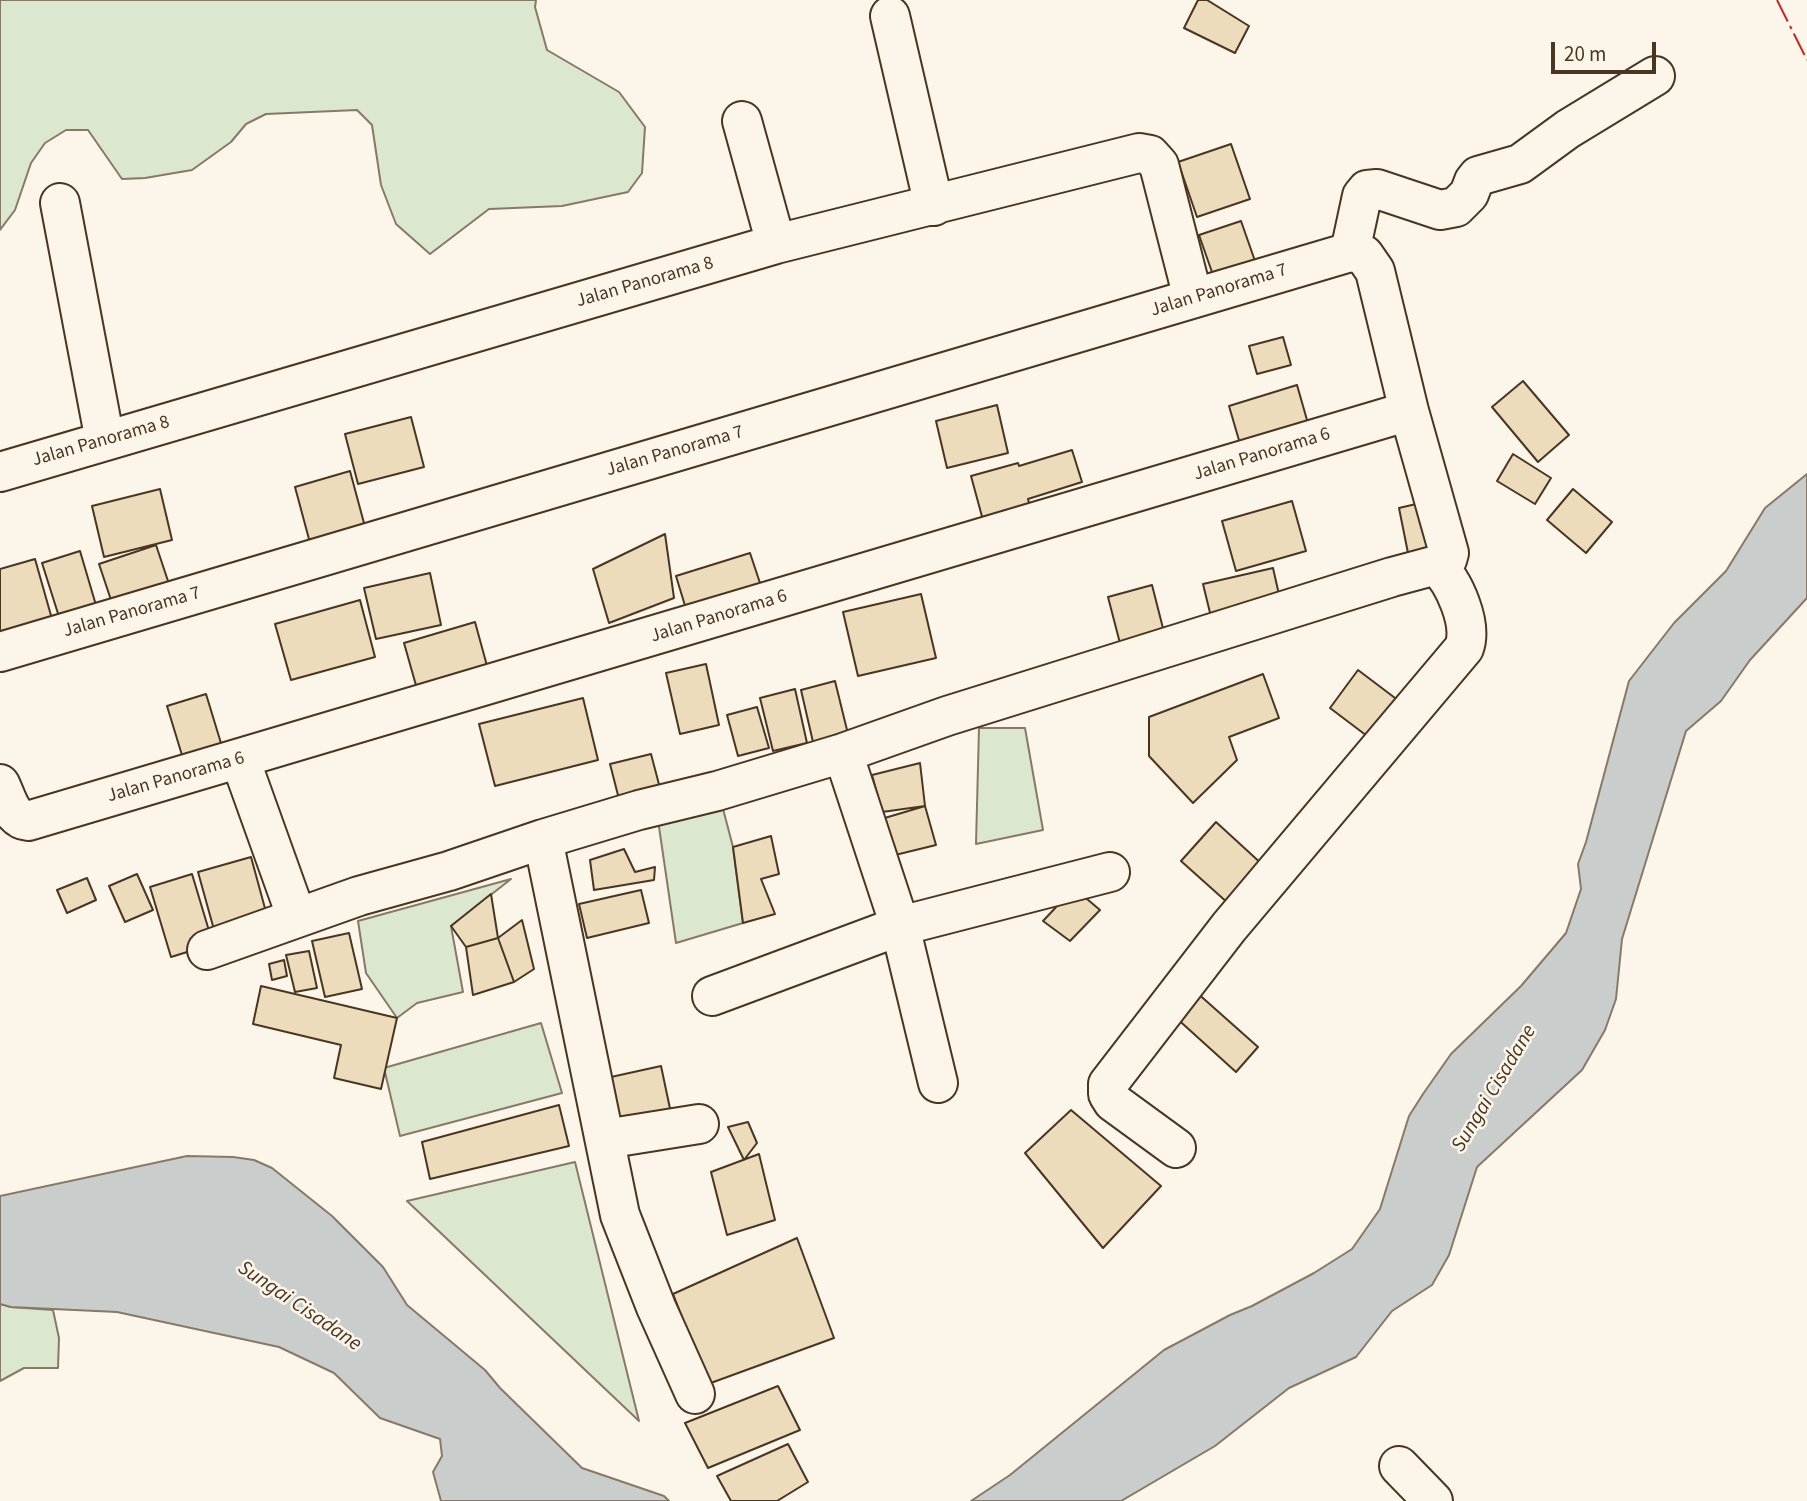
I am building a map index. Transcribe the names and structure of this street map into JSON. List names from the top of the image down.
{
  "streets": {
    "street": ["Jalan Panorama 8", "Jalan Panorama 7", "Jalan Panorama 6"]
  },
  "crossings": [
    ["Jalan Panorama 8", "Jalan Panorama 7"]
  ],
  "water": ["Sungai Cisadane"],
  "scale_bar": "20 m"
}
